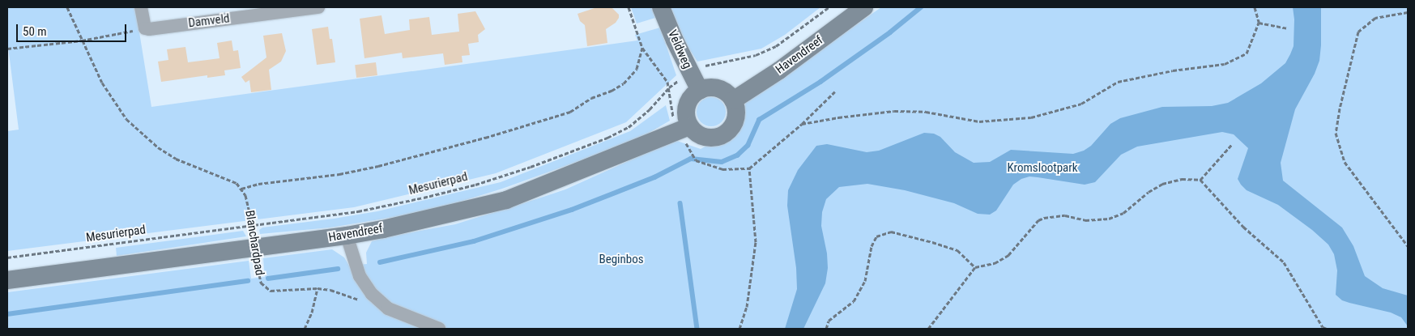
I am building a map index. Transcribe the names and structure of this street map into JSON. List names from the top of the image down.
{
  "streets": {
    "street": ["Damveld", "Veldweg", "Havendreef"],
    "path": ["Mesurierpad", "Blanchardpad"]
  },
  "crossings": [
    ["Veldweg", "Havendreef"],
    ["Veldweg", "Mesurierpad"],
    ["Havendreef", "Blanchardpad"],
    ["Mesurierpad", "Blanchardpad"]
  ],
  "parks": ["Kromslootpark", "Beginbos"],
  "scale_bar": "50 m"
}
